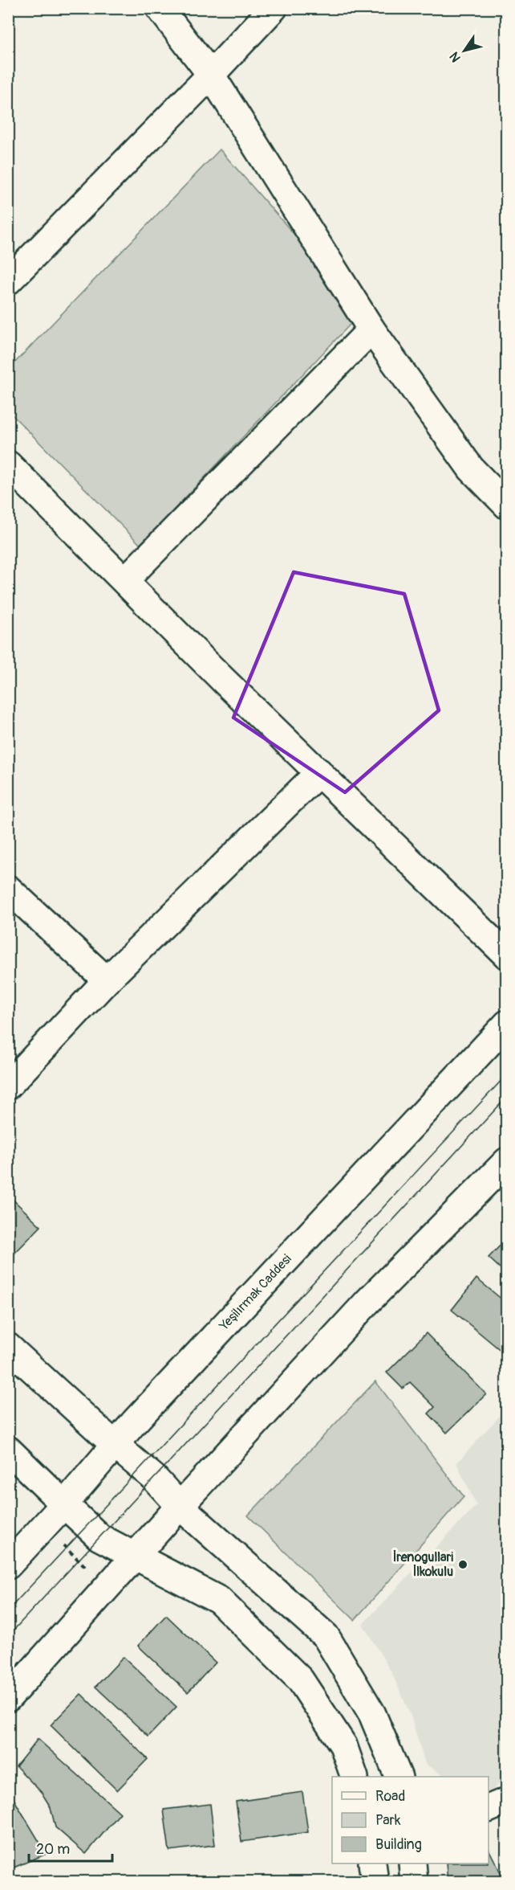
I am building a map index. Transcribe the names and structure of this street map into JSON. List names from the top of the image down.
{
  "streets": {
    "street": ["Yeşilırmak Caddesi"]
  },
  "places": ["İrenogullari İlkokulu"],
  "legend": ["Road", "Park", "Building"],
  "scale_bar": "20 m",
  "north": "bottom left"
}
